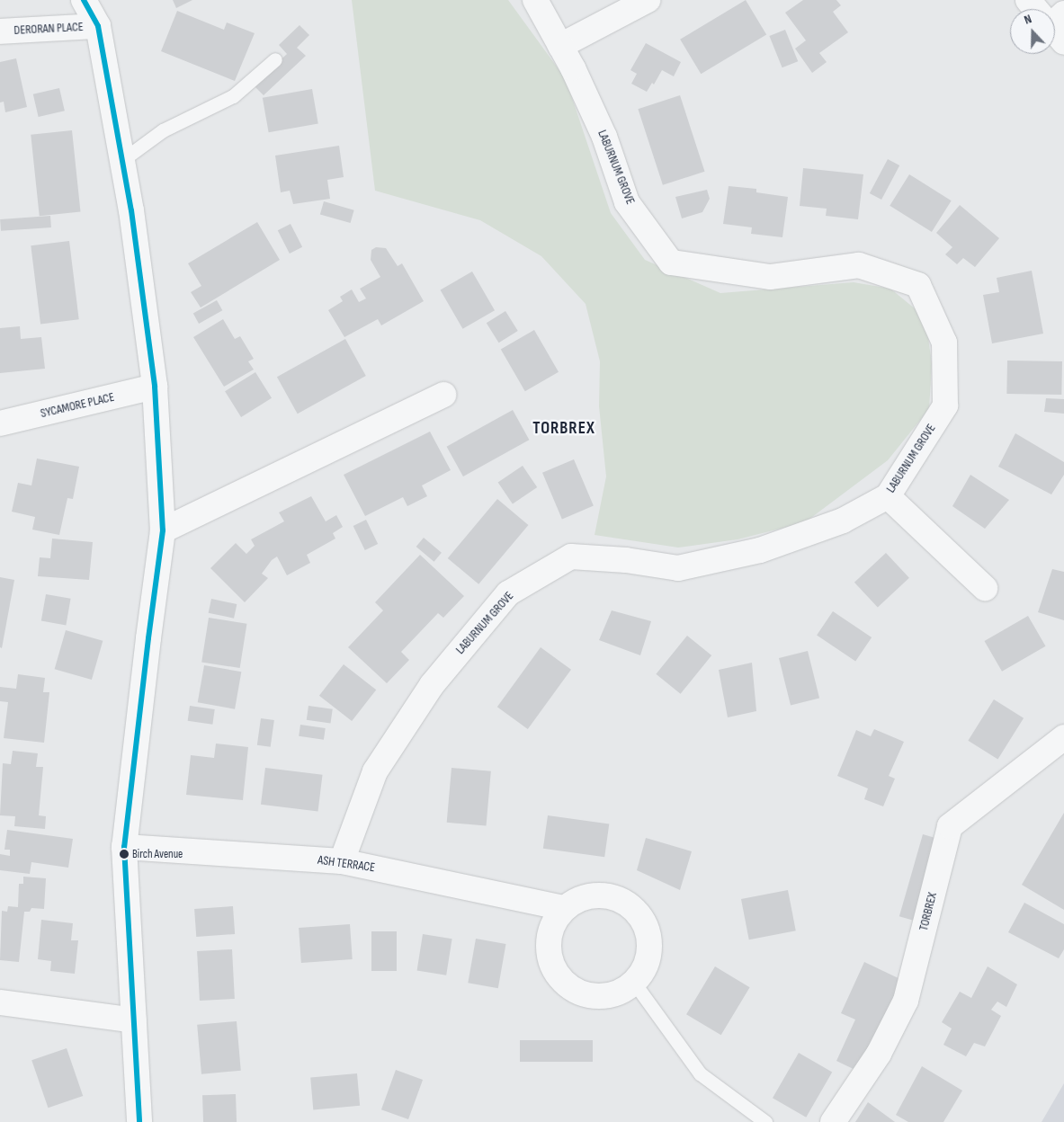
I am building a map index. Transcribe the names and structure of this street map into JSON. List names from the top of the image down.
{
  "streets": {
    "street": [
      "DERORAN PLACE",
      "LABURNUM GROVE",
      "SYCAMORE PLACE",
      "ASH TERRACE",
      "TORBREX"
    ]
  },
  "crossings": [
    ["LABURNUM GROVE", "ASH TERRACE"]
  ],
  "districts": ["TORBREX"],
  "places": ["Birch Avenue"],
  "north": "top"
}
